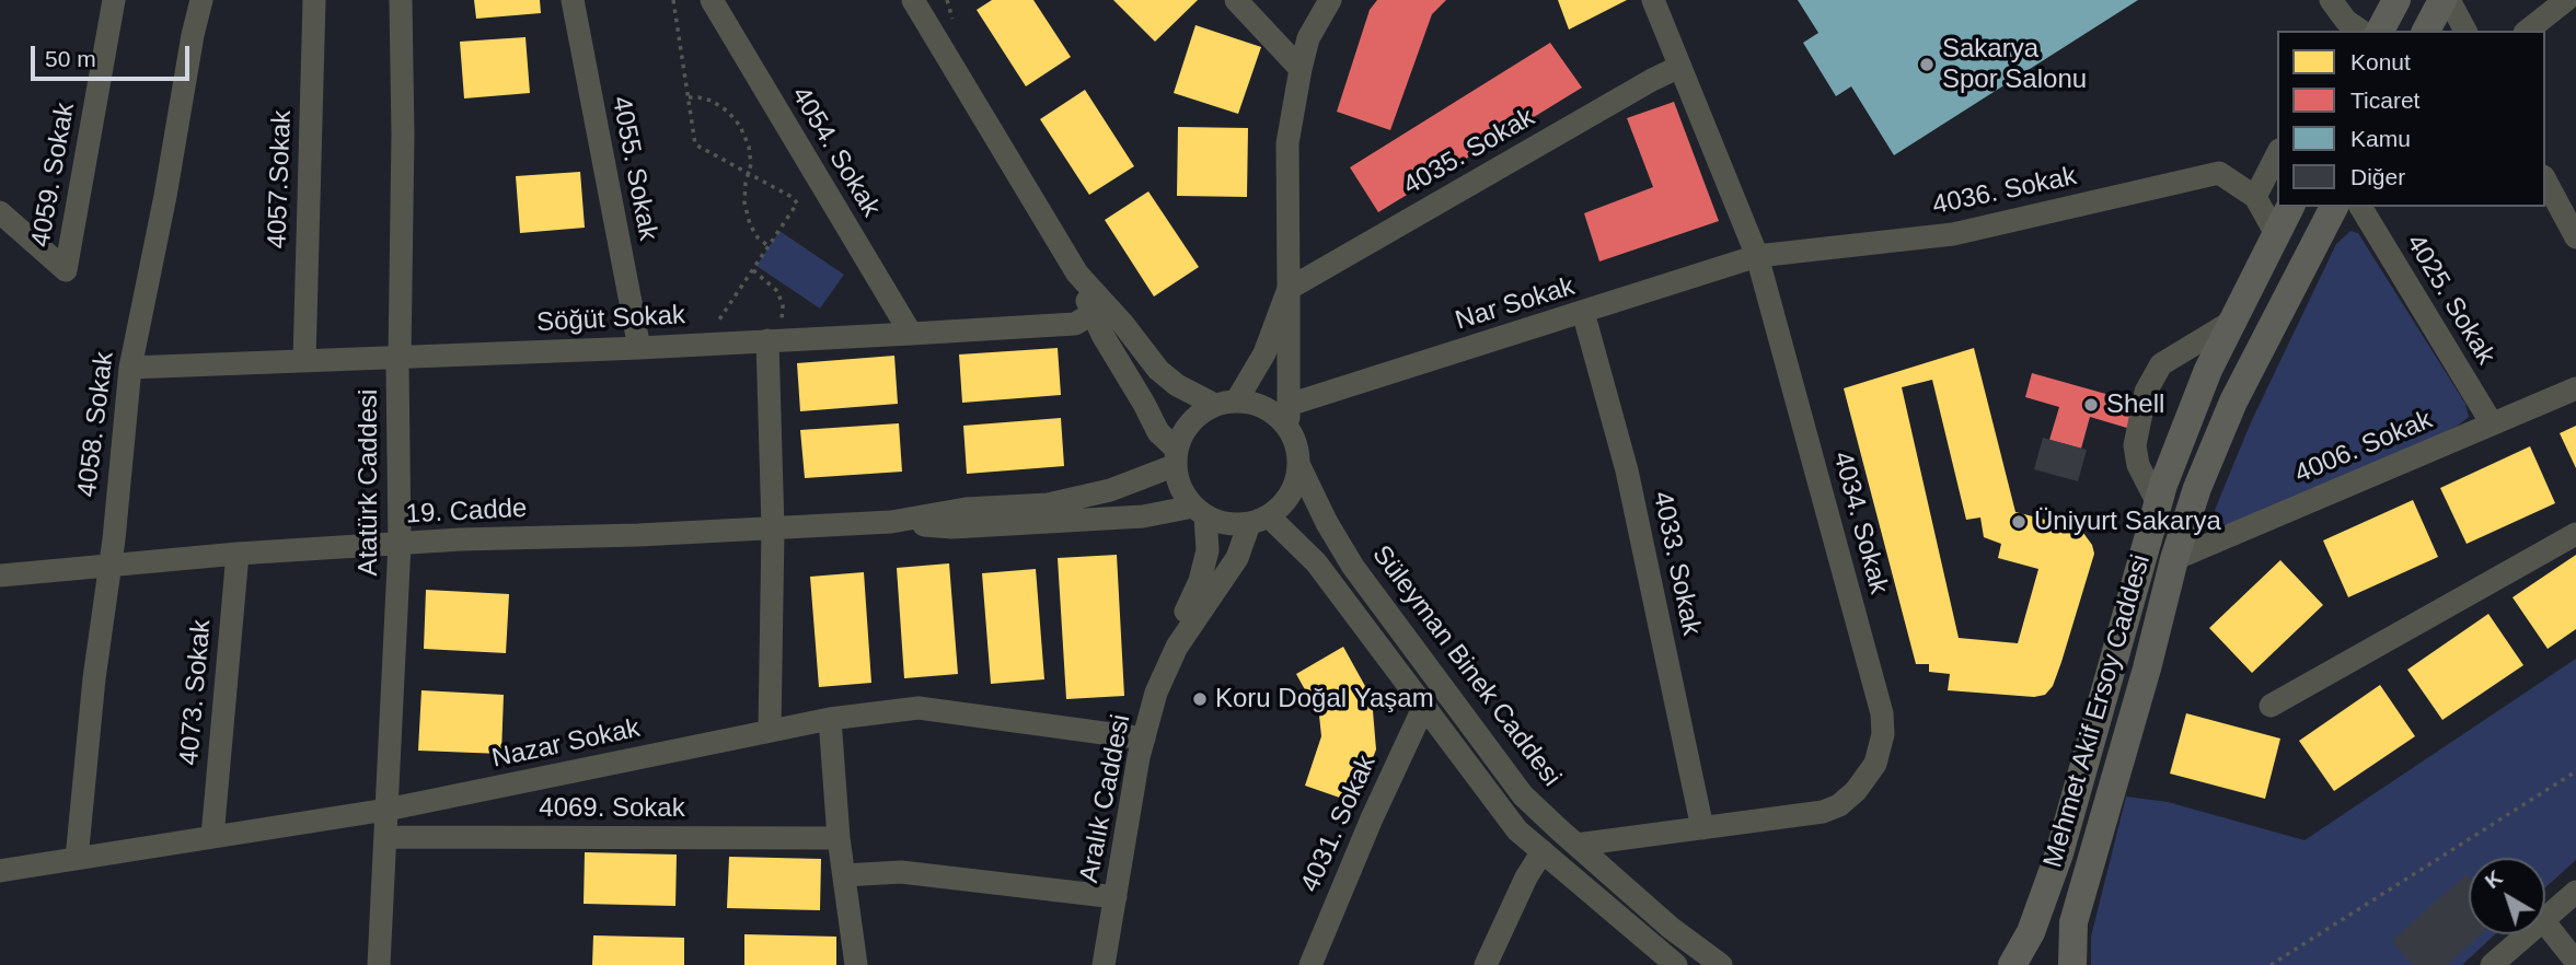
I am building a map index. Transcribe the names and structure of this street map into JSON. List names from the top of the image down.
{
  "streets": {
    "main road": ["Mehmet Akif Ersoy Caddesi"],
    "street": [
      "4054. Sokak",
      "4035. Sokak",
      "4055. Sokak",
      "4059. Sokak",
      "4057.Sokak",
      "4036. Sokak",
      "4025. Sokak",
      "Nar Sokak",
      "Söğüt Sokak",
      "4058. Sokak",
      "4006. Sokak",
      "Atatürk Caddesi",
      "19. Cadde",
      "4034. Sokak",
      "4033. Sokak",
      "Süleyman Binek Caddesi",
      "4073. Sokak",
      "Nazar Sokak",
      "Aralık Caddesi",
      "4069. Sokak",
      "4031. Sokak"
    ]
  },
  "crossings": [
    ["4054. Sokak", "Söğüt Sokak"],
    ["4035. Sokak", "4034. Sokak"],
    ["4055. Sokak", "Söğüt Sokak"],
    ["4057.Sokak", "Söğüt Sokak"],
    ["4036. Sokak", "Nar Sokak"],
    ["4036. Sokak", "4034. Sokak"],
    ["4025. Sokak", "4006. Sokak"],
    ["Nar Sokak", "4034. Sokak"],
    ["Nar Sokak", "4033. Sokak"],
    ["Nar Sokak", "Süleyman Binek Caddesi"],
    ["Nar Sokak", "Aralık Caddesi"],
    ["Söğüt Sokak", "4058. Sokak"],
    ["Söğüt Sokak", "Atatürk Caddesi"],
    ["4058. Sokak", "19. Cadde"],
    ["4058. Sokak", "Nazar Sokak"],
    ["4006. Sokak", "Mehmet Akif Ersoy Caddesi"],
    ["Atatürk Caddesi", "19. Cadde"],
    ["Atatürk Caddesi", "Nazar Sokak"],
    ["Atatürk Caddesi", "4069. Sokak"],
    ["19. Cadde", "4073. Sokak"],
    ["4034. Sokak", "4033. Sokak"],
    ["4034. Sokak", "Süleyman Binek Caddesi"],
    ["Süleyman Binek Caddesi", "Aralık Caddesi"],
    ["4073. Sokak", "Nazar Sokak"],
    ["Nazar Sokak", "Aralık Caddesi"]
  ],
  "places": [
    "Sakarya Spor Salonu",
    "Shell",
    "Üniyurt Sakarya",
    "Koru Doğal Yaşam"
  ],
  "legend": [
    "Konut",
    "Ticaret",
    "Kamu",
    "Diğer"
  ],
  "scale_bar": "50 m",
  "north": "top left"
}
